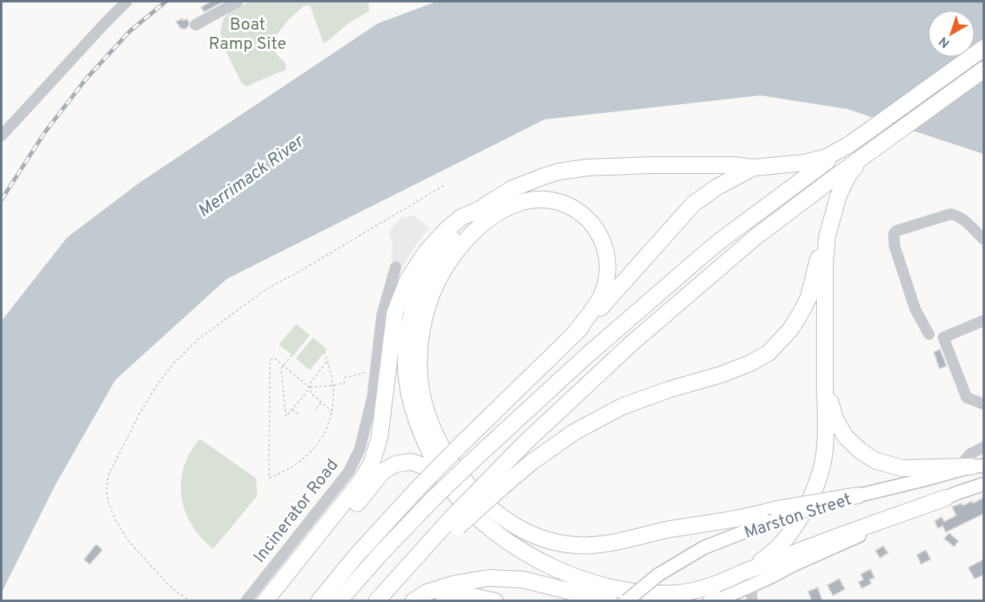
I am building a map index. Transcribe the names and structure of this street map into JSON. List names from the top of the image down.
{
  "streets": {
    "main road": ["Marston Street"],
    "street": ["Incinerator Road"]
  },
  "water": ["Merrimack River"],
  "parks": ["Boat Ramp Site"],
  "north": "bottom left"
}
